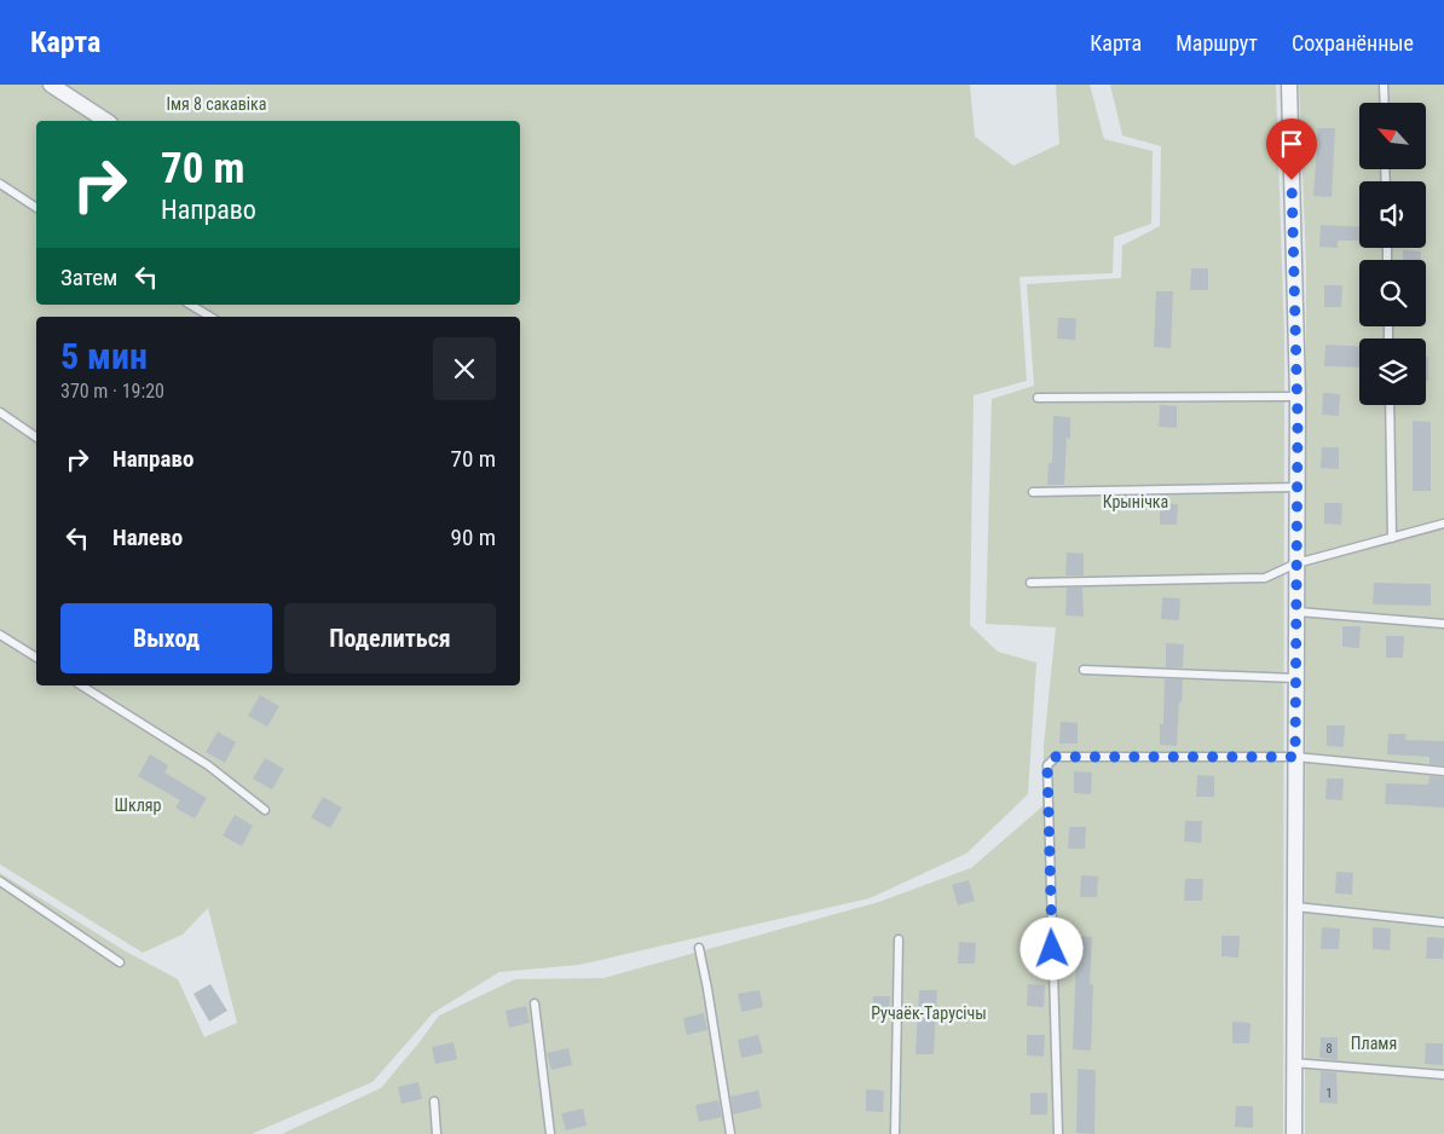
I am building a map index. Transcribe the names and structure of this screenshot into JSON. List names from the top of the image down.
{
  "parks": [
    "Імя 8 сакавіка",
    "Крынічка",
    "Шкляр",
    "Ручаёк-Тарусічы",
    "Пламя"
  ],
  "house_numbers": ["8", "1"],
  "north": "top left",
  "page": {
    "header": "Карта",
    "nav": ["Карта", "Маршрут", "Сохранённые"],
    "turn": ["70 m", "Направо"],
    "then": "Затем",
    "heading": ["5 мин", "370 m · 19:20"],
    "list": [
      {
        "name": "Направо",
        "value": "70 m"
      },
      {
        "name": "Налево",
        "value": "90 m"
      }
    ],
    "buttons": ["Выход", "Поделиться"]
  }
}
